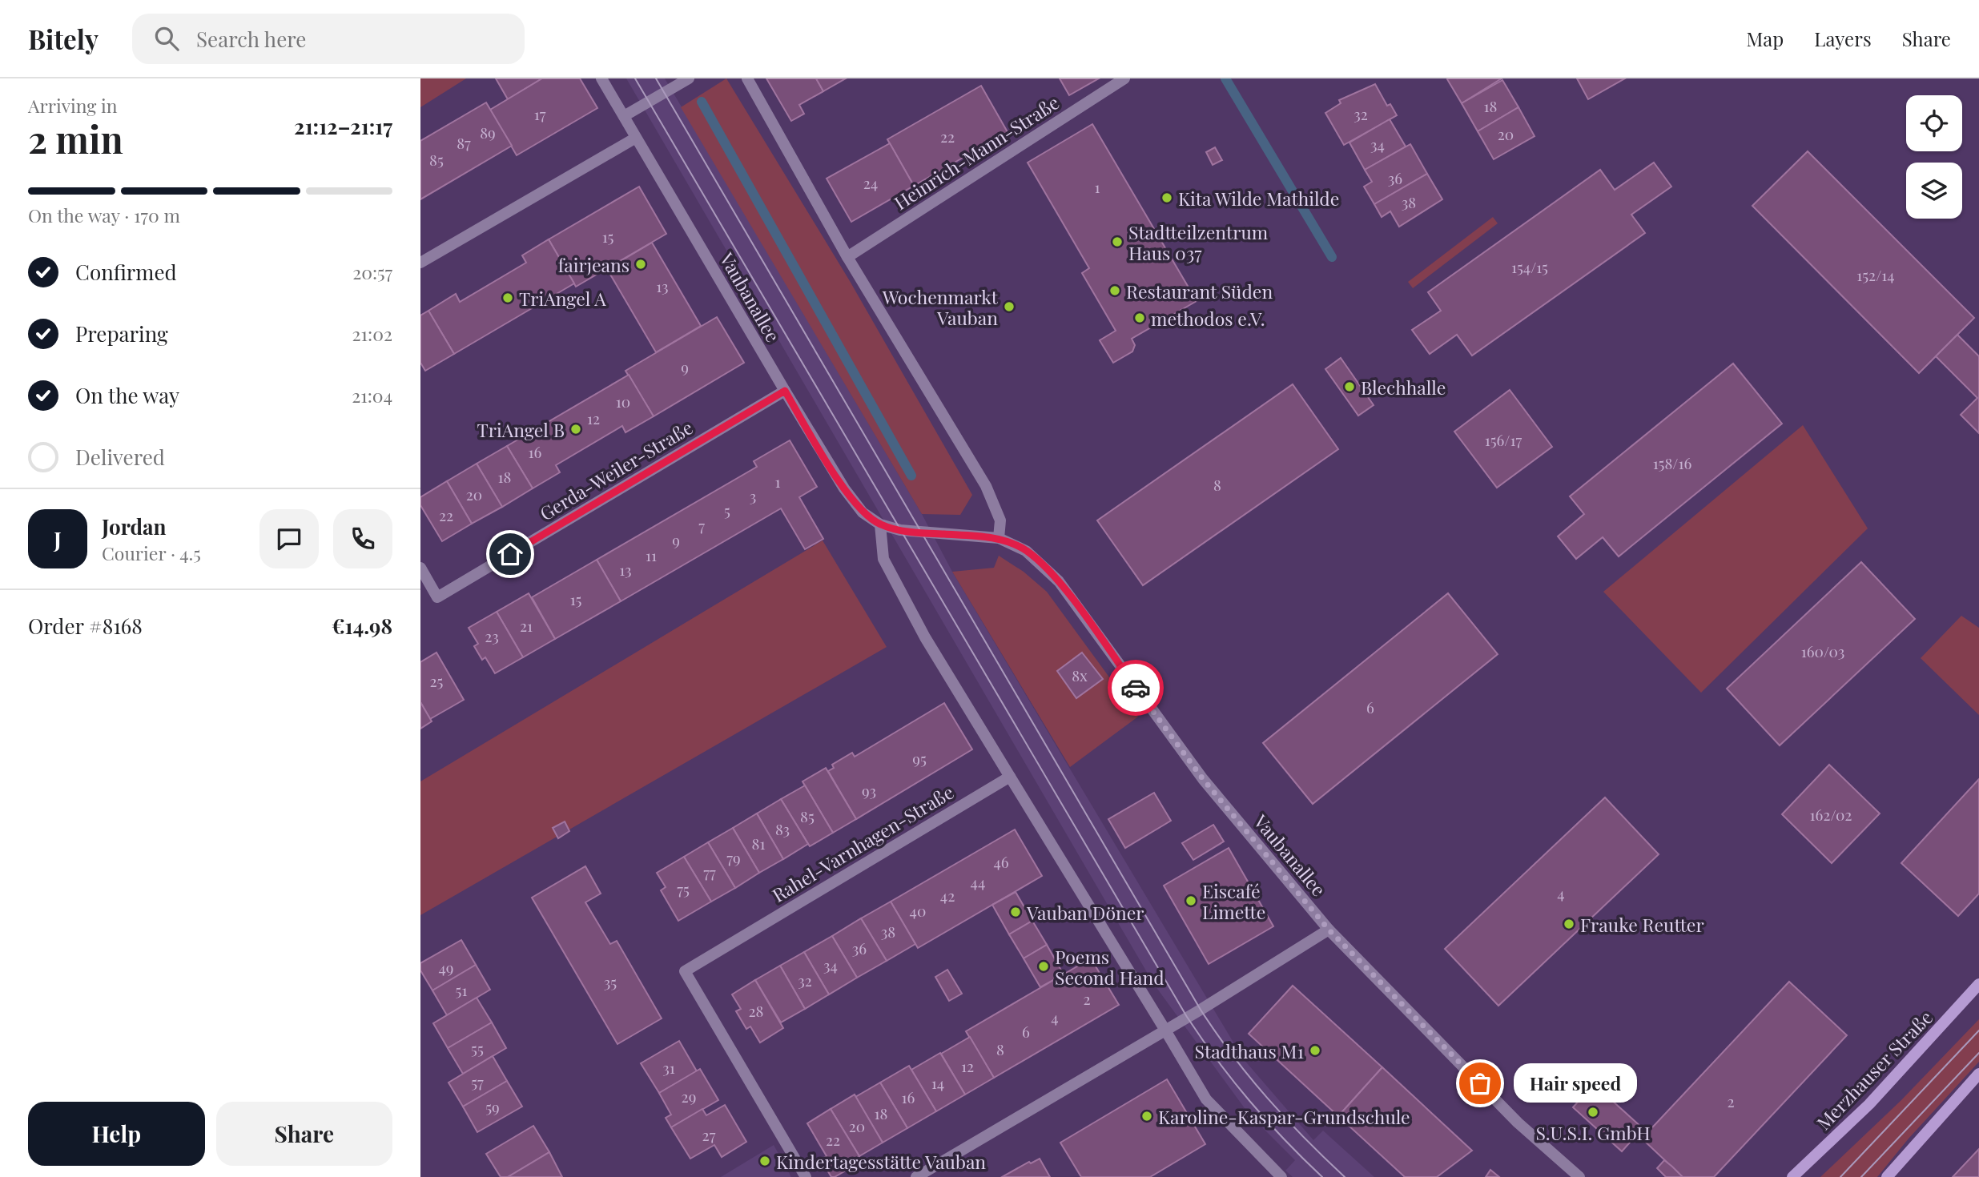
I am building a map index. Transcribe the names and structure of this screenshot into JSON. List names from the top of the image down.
{
  "streets": {
    "main road": ["Merzhauser Straße"],
    "street": [
      "Heinrich-Mann-Straße",
      "Vaubanallee",
      "Gerda-Weiler-Straße",
      "Rahel-Varnhagen-Straße"
    ]
  },
  "crossings": [
    ["Vaubanallee", "Gerda-Weiler-Straße"]
  ],
  "places": [
    "Kita Wilde Mathilde",
    "Stadtteilzentrum Haus 037",
    "fairjeans",
    "Restaurant Süden",
    "TriAngel A",
    "Wochenmarkt Vauban",
    "methodos e.V.",
    "Blechhalle",
    "TriAngel B",
    "Eiscafé Limette",
    "Vauban Döner",
    "Frauke Reutter",
    "Poems Second Hand",
    "Stadthaus M1",
    "Hair speed",
    "S.U.S.I. GmbH",
    "Karoline-Kaspar-Grundschule",
    "Kindertagesstätte Vauban"
  ],
  "house_numbers": [
    "18",
    "17",
    "32",
    "89",
    "20",
    "22",
    "87",
    "34",
    "85",
    "36",
    "24",
    "1",
    "38",
    "15",
    "154/15",
    "152/14",
    "13",
    "9",
    "10",
    "12",
    "156/17",
    "16",
    "158/16",
    "18",
    "1",
    "8",
    "20",
    "3",
    "5",
    "22",
    "7",
    "9",
    "11",
    "13",
    "15",
    "21",
    "23",
    "160/03",
    "8x",
    "25",
    "6",
    "95",
    "93",
    "162/02",
    "85",
    "83",
    "81",
    "79",
    "46",
    "77",
    "44",
    "75",
    "4",
    "42",
    "40",
    "38",
    "36",
    "34",
    "49",
    "32",
    "35",
    "51",
    "2",
    "28",
    "4",
    "6",
    "55",
    "8",
    "12",
    "31",
    "57",
    "14",
    "29",
    "16",
    "2",
    "59",
    "18",
    "20",
    "27",
    "22"
  ],
  "page": {
    "header": "Bitely",
    "search": "Search here",
    "nav": ["Map", "Layers", "Share"],
    "heading": ["2 min", "Arriving in", "21:12–21:17"],
    "panel": [
      "Jordan",
      "Courier · 4.5",
      "Order #8168",
      "€14.98"
    ],
    "bar": "On the way · 170 m",
    "list": [
      ["Confirmed", "20:57"],
      ["Preparing", "21:02"],
      ["On the way", "21:04"],
      "Delivered"
    ],
    "round": "J",
    "bubble": "Hair speed",
    "buttons": ["Help", "Share"]
  }
}
